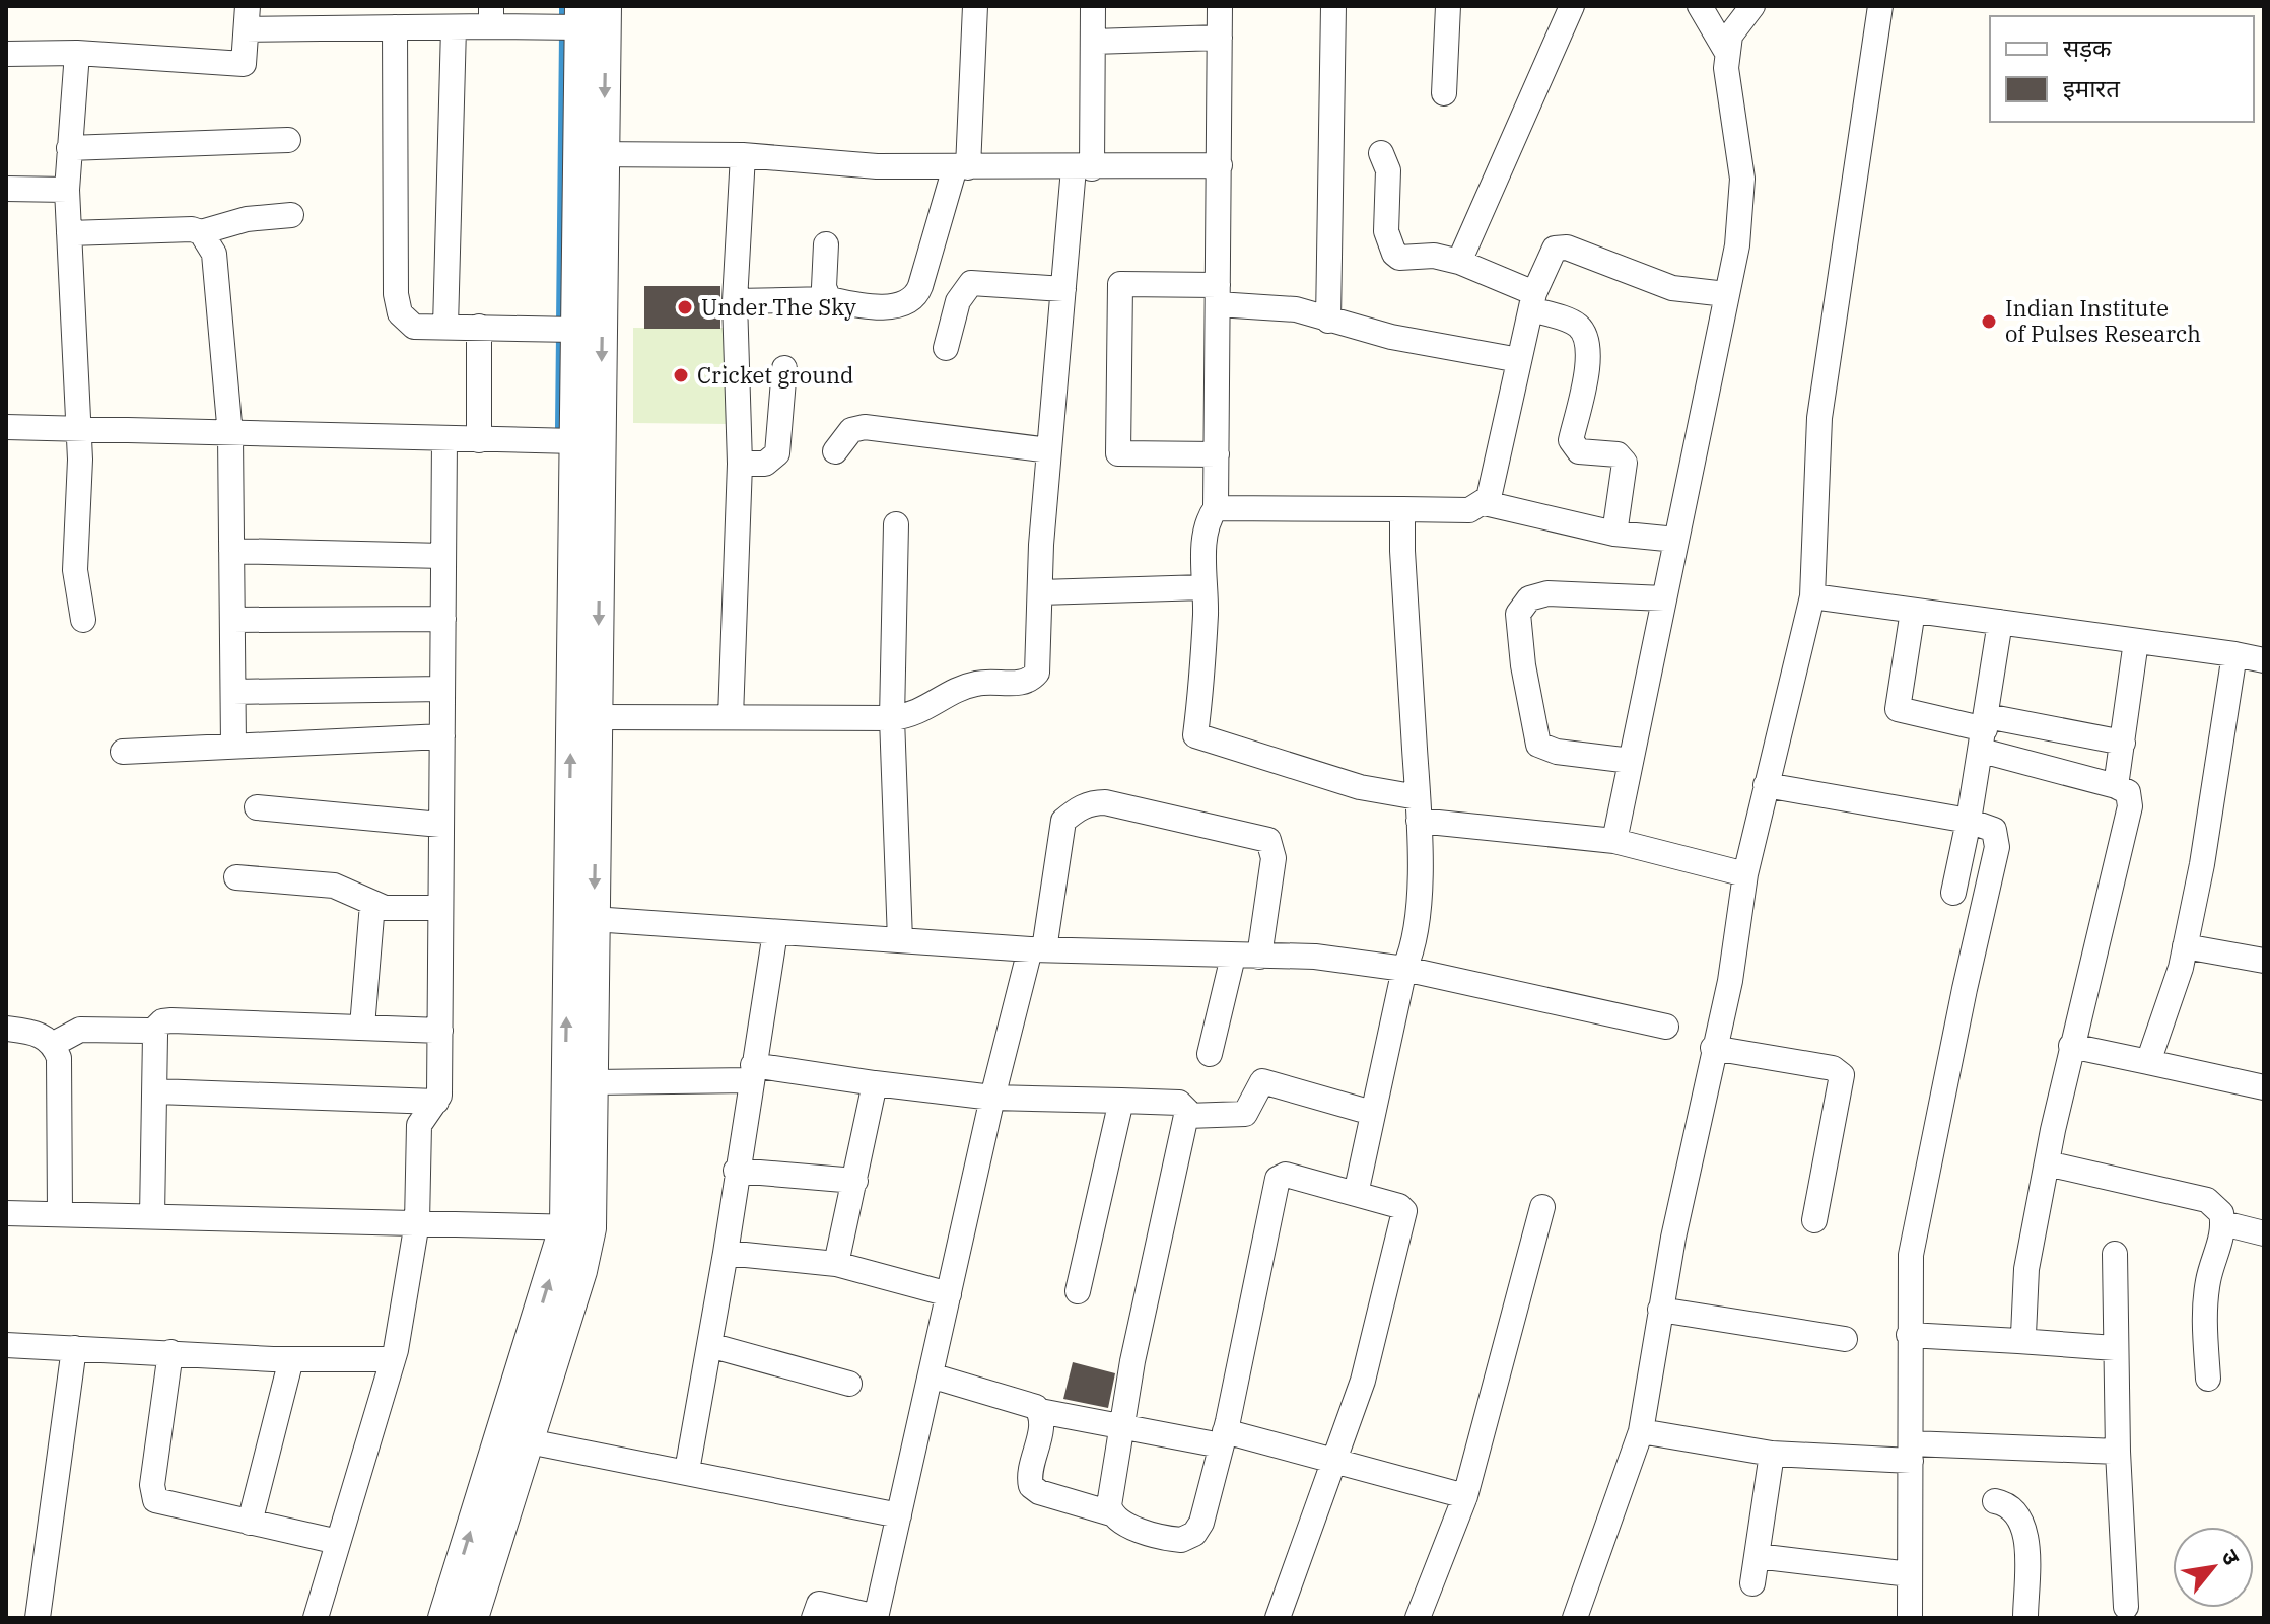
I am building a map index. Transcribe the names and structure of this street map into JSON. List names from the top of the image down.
{
  "places": ["Under The Sky", "Indian Institute of Pulses Research", "Cricket ground"],
  "legend": ["सड़क", "इमारत"],
  "north": "top right"
}
